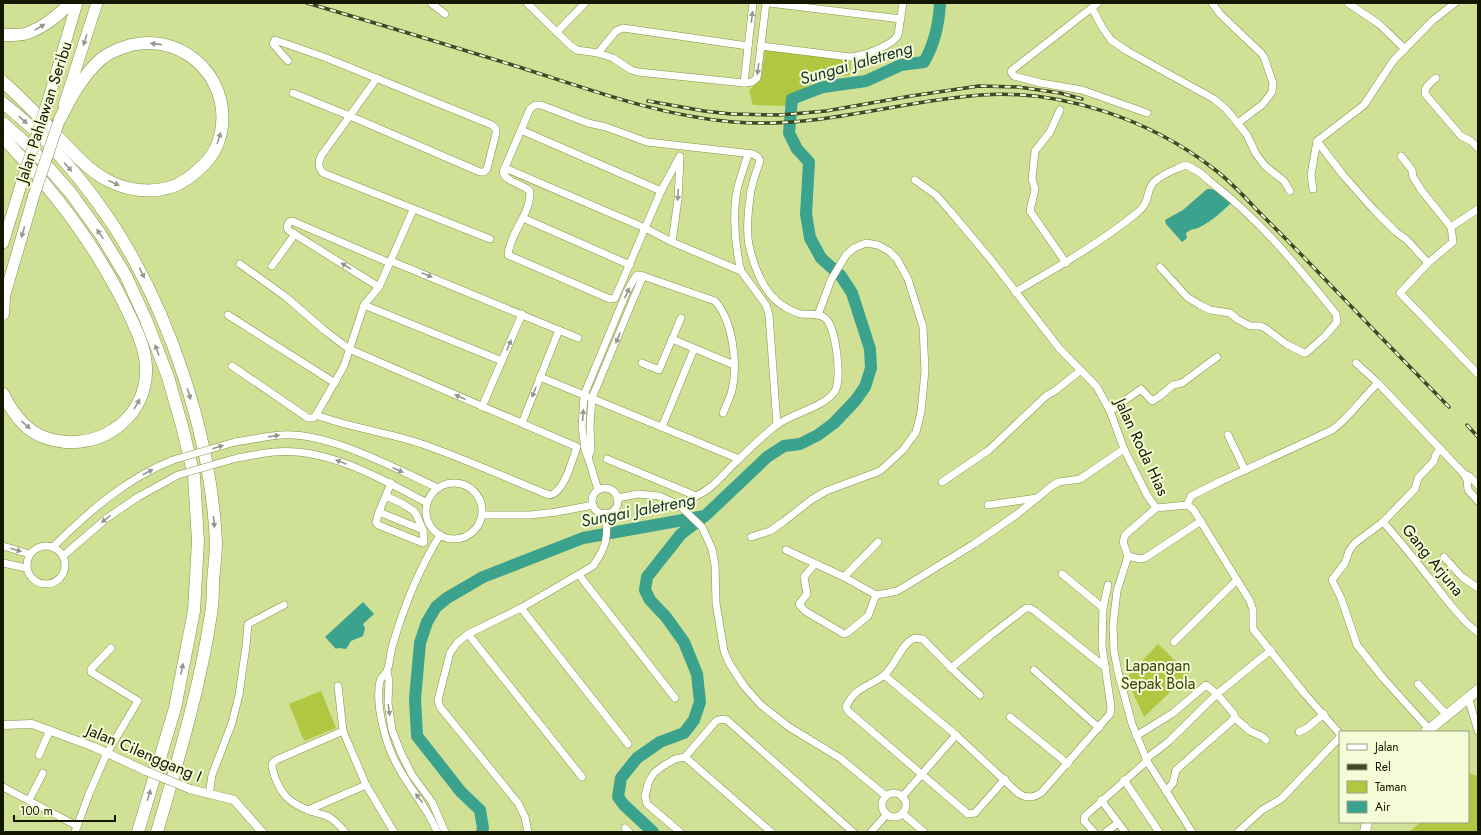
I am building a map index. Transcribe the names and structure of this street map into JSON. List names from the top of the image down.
{
  "streets": {
    "main road": ["Jalan Pahlawan Seribu"],
    "street": ["Jalan Roda Hias", "Gang Arjuna", "Jalan Cilenggang I"]
  },
  "water": ["Sungai Jaletreng"],
  "parks": ["Lapangan Sepak Bola"],
  "legend": [
    "Jalan",
    "Rel",
    "Taman",
    "Air"
  ],
  "scale_bar": "100 m"
}
